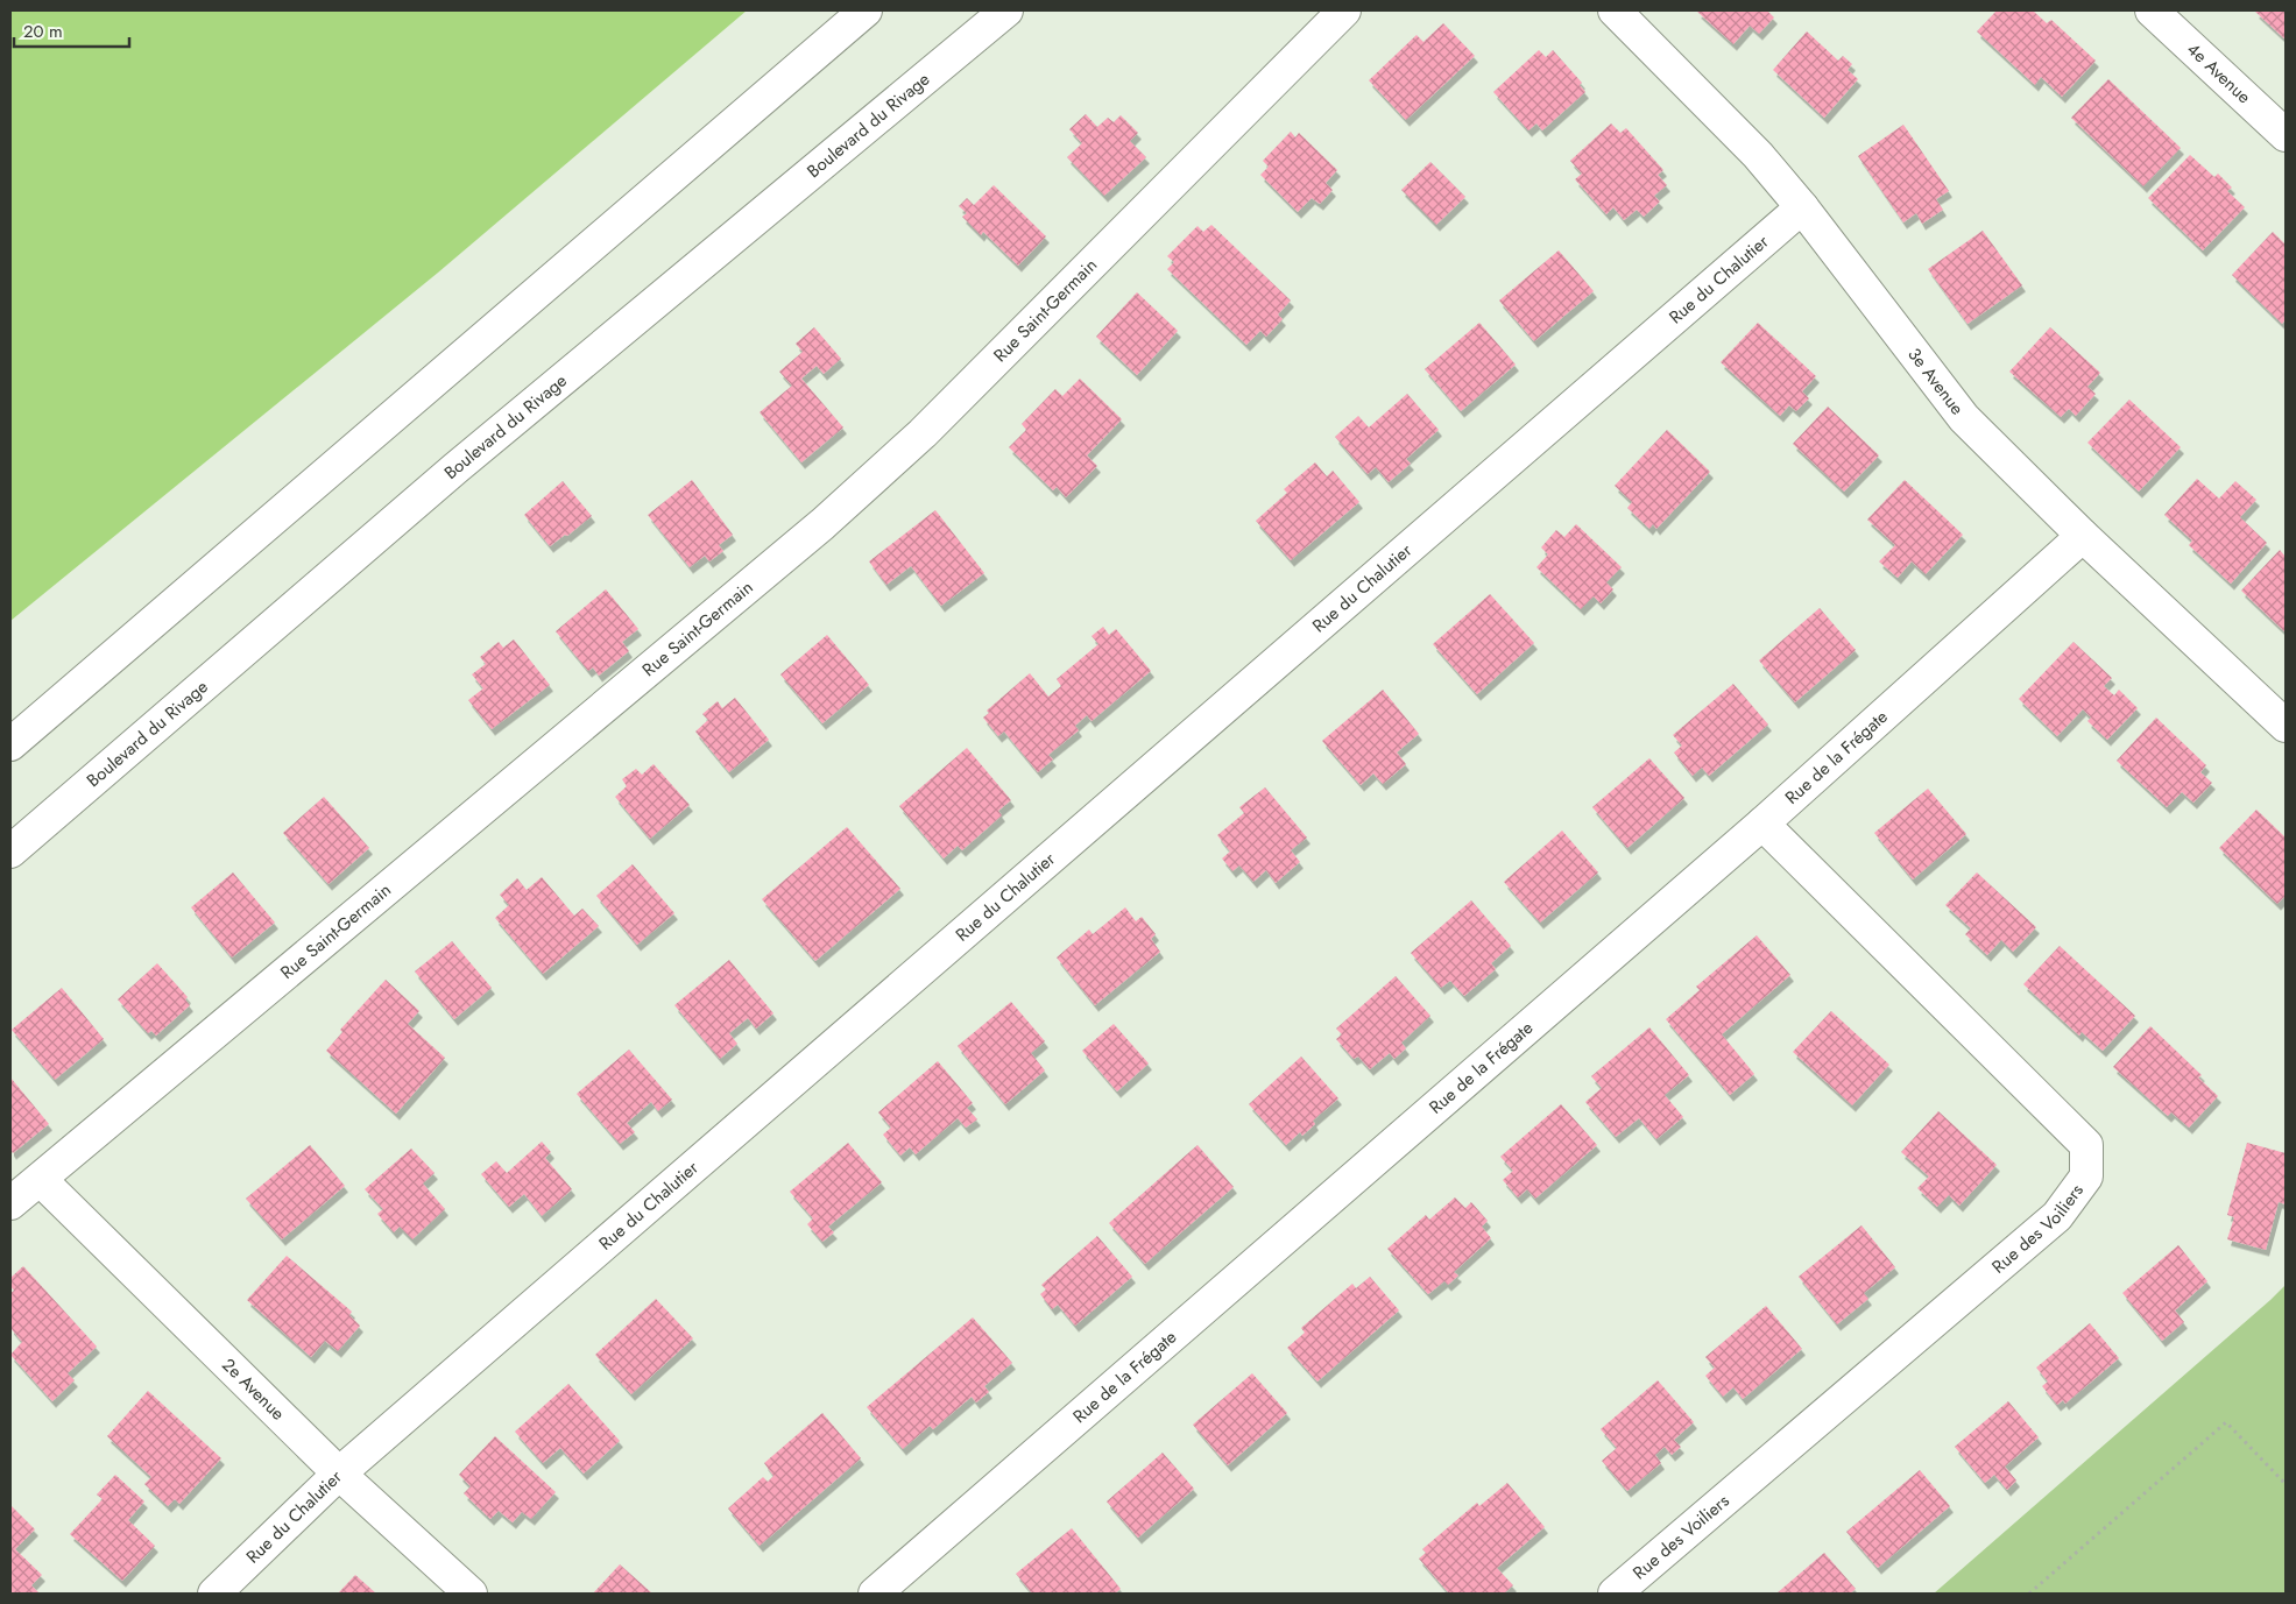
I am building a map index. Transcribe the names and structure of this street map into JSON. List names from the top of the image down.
{
  "streets": {
    "street": [
      "4e Avenue",
      "Boulevard du Rivage",
      "Rue du Chalutier",
      "Rue Saint-Germain",
      "3e Avenue",
      "Rue de la Frégate",
      "Rue des Voiliers",
      "2e Avenue"
    ]
  },
  "crossings": [
    ["Rue du Chalutier", "3e Avenue"],
    ["Rue du Chalutier", "2e Avenue"],
    ["Rue Saint-Germain", "2e Avenue"],
    ["3e Avenue", "Rue de la Frégate"],
    ["Rue de la Frégate", "Rue des Voiliers"]
  ],
  "scale_bar": "20 m"
}
